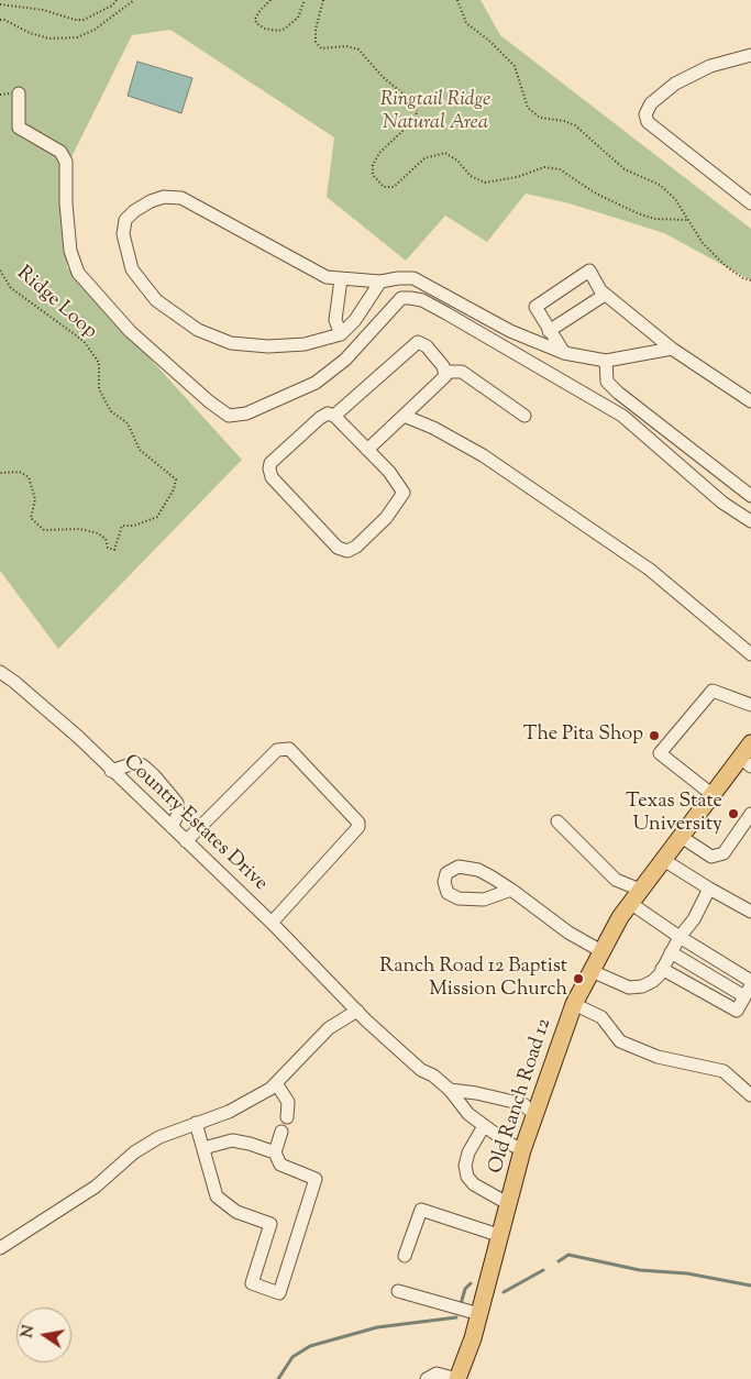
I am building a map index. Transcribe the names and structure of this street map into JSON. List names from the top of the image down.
{
  "streets": {
    "main road": ["Old Ranch Road 12"],
    "street": ["Country Estates Drive"],
    "path": ["Ridge Loop"]
  },
  "crossings": [
    ["Country Estates Drive", "Old Ranch Road 12"]
  ],
  "parks": ["Ringtail Ridge Natural Area"],
  "places": ["The Pita Shop", "Texas State University", "Ranch Road 12 Baptist Mission Church"],
  "north": "left"
}
